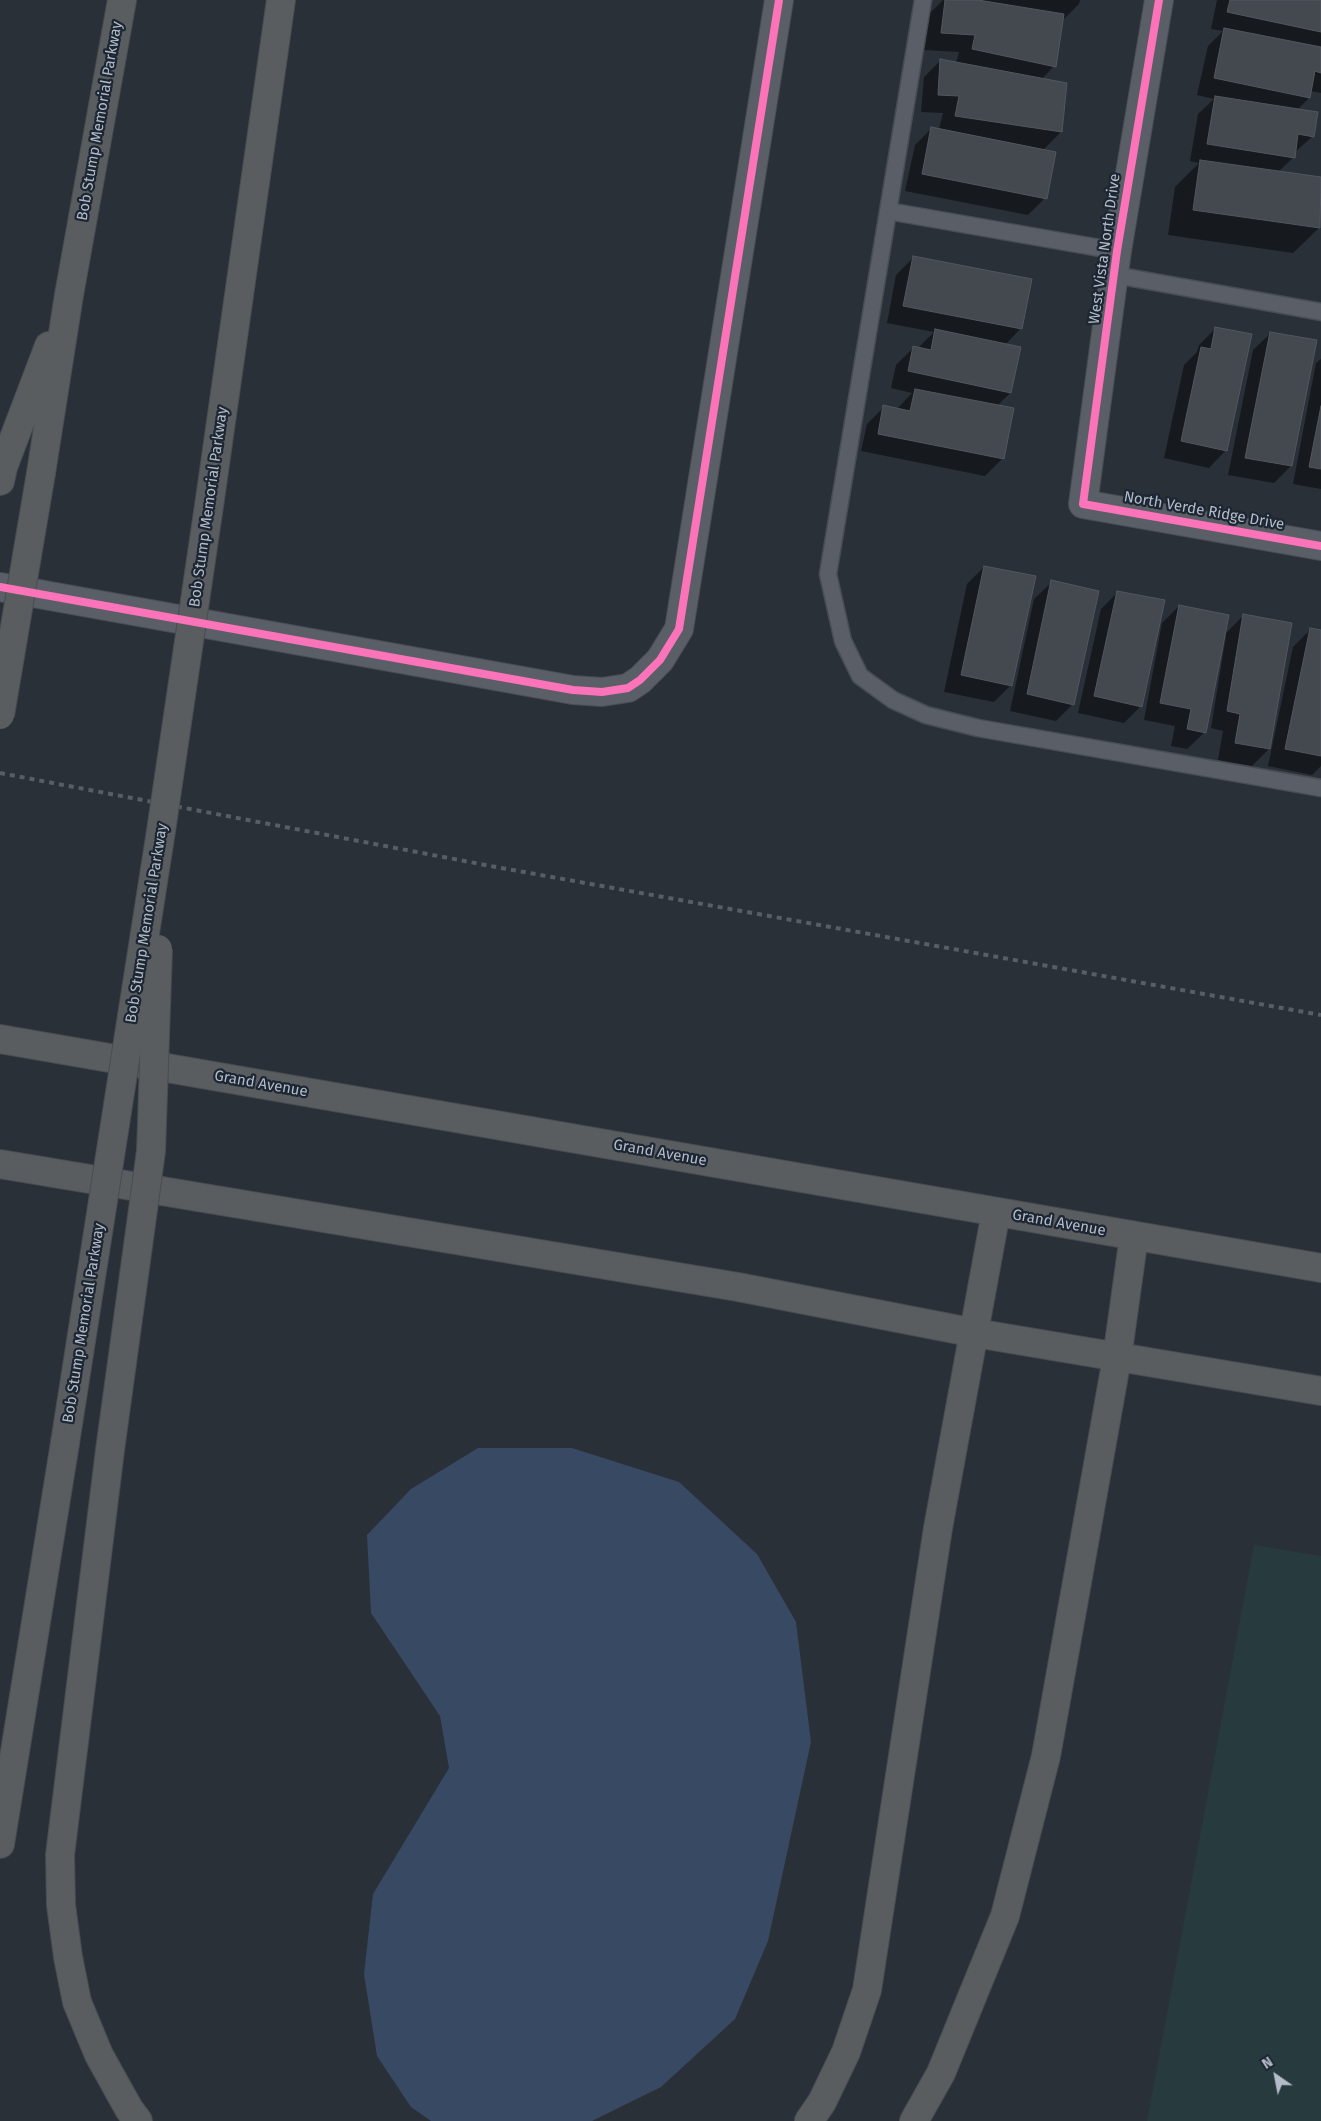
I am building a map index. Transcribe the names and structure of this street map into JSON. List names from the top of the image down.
{
  "streets": {
    "highway": ["Bob Stump Memorial Parkway", "Grand Avenue"],
    "street": ["West Vista North Drive", "North Verde Ridge Drive"]
  },
  "crossings": [
    ["West Vista North Drive", "North Verde Ridge Drive"]
  ],
  "north": "top left"
}
